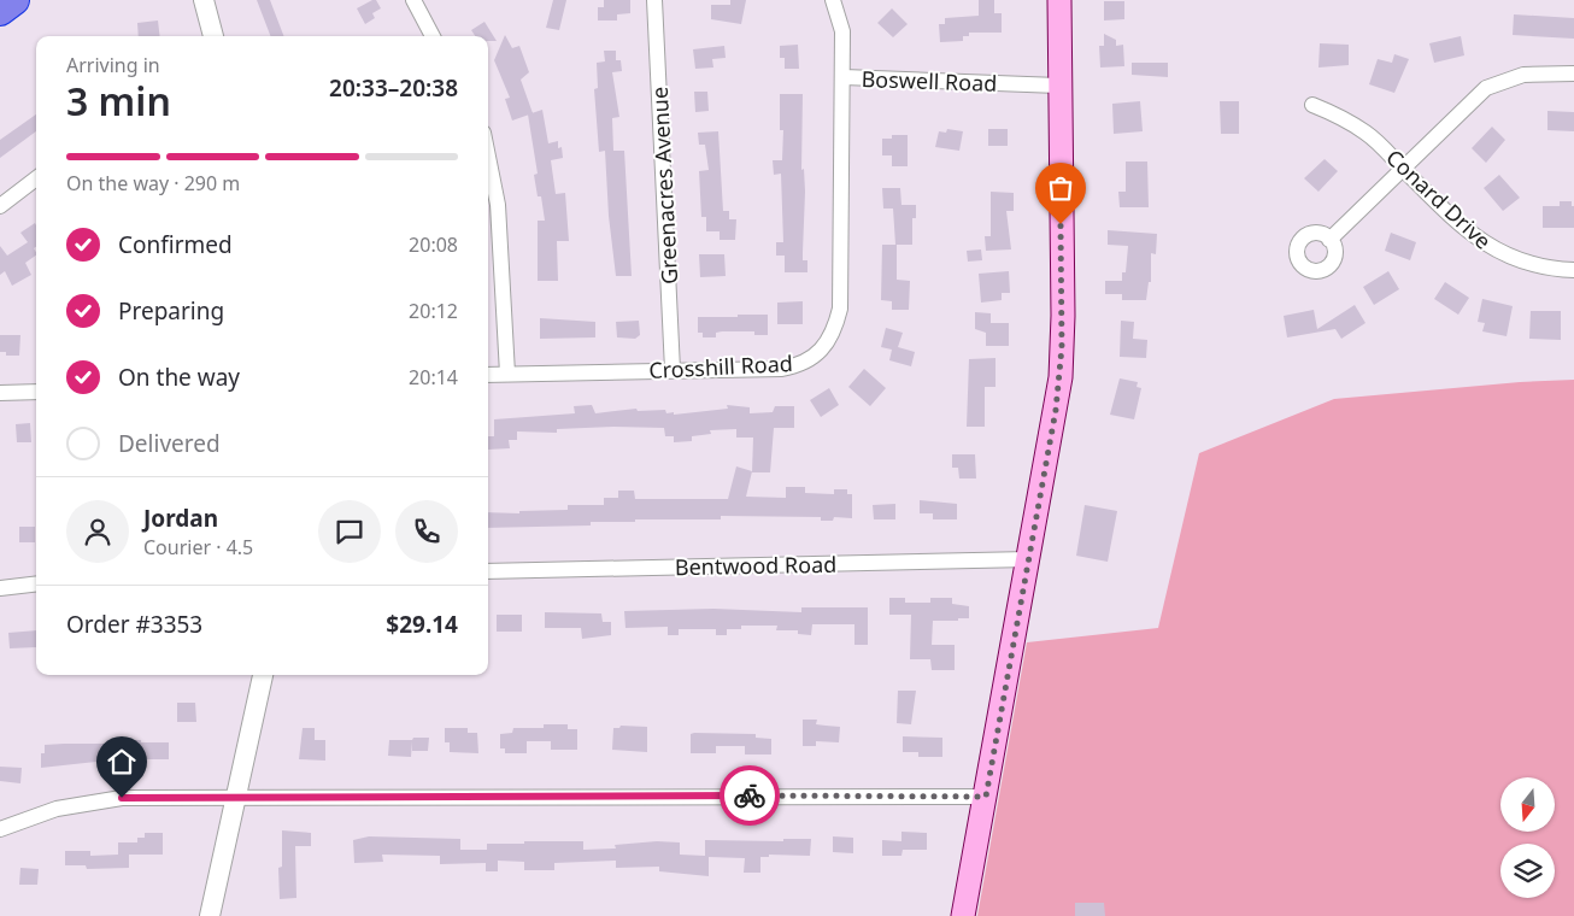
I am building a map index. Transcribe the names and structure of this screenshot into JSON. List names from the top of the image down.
{
  "streets": {
    "street": [
      "Boswell Road",
      "Greenacres Avenue",
      "Conard Drive",
      "Crosshill Road",
      "Bentwood Road"
    ]
  },
  "crossings": [
    ["Boswell Road", "Crosshill Road"],
    ["Greenacres Avenue", "Crosshill Road"]
  ],
  "north": "bottom",
  "page": {
    "heading": ["3 min", "Arriving in", "20:33–20:38"],
    "panel": [
      "Jordan",
      "Courier · 4.5",
      "Order #3353",
      "$29.14"
    ],
    "bar": "On the way · 290 m",
    "list": [
      ["Confirmed", "20:08"],
      ["Preparing", "20:12"],
      ["On the way", "20:14"],
      "Delivered"
    ]
  }
}
